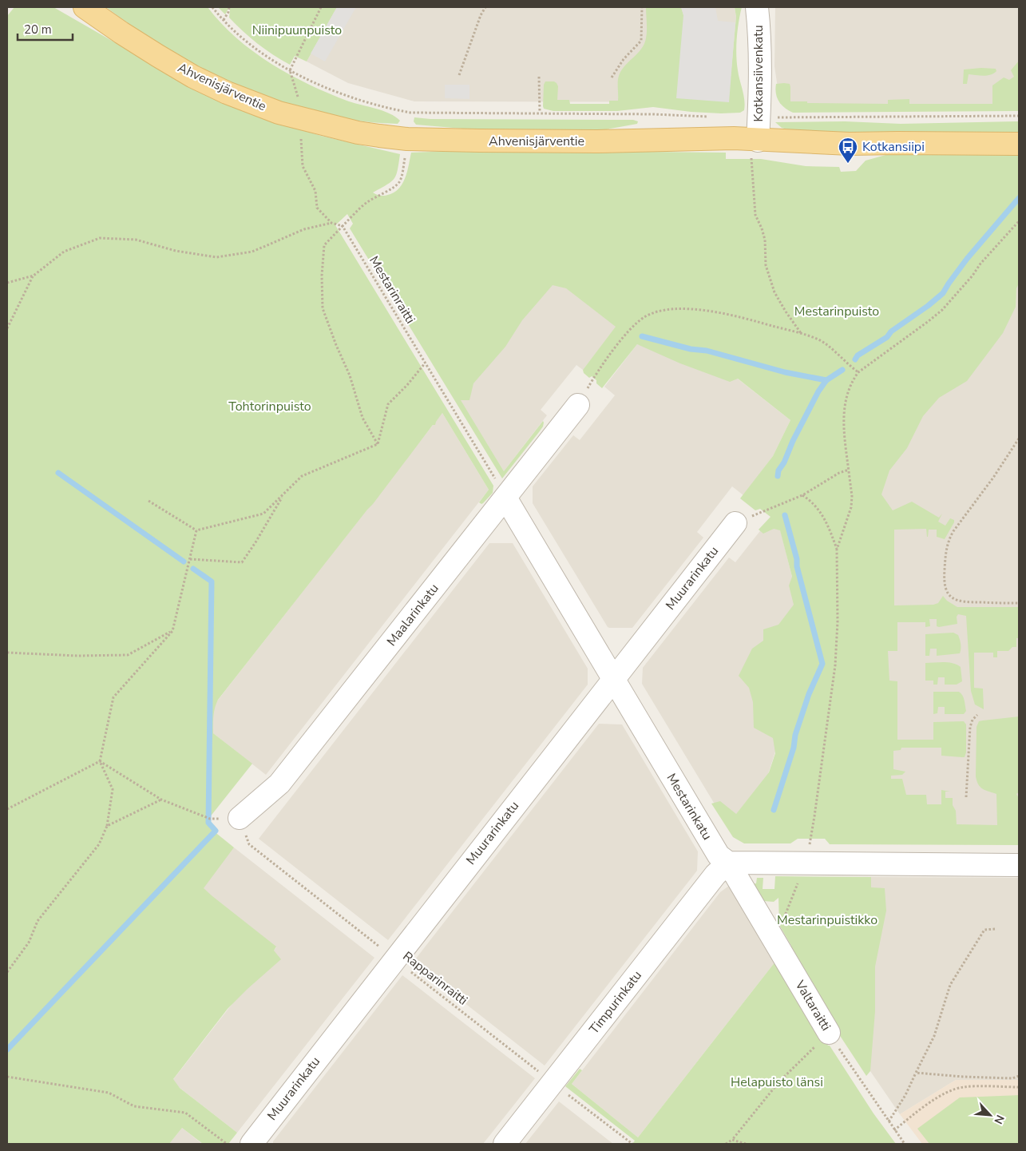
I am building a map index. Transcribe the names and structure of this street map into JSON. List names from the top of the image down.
{
  "streets": {
    "main road": ["Ahvenisjärventie"],
    "street": [
      "Kotkansiivenkatu",
      "Muurarinkatu",
      "Maalarinkatu",
      "Mestarinkatu",
      "Timpurinkatu",
      "Valtaraitti"
    ],
    "path": ["Mestarinraitti", "Rapparinraitti"]
  },
  "crossings": [
    ["Kotkansiivenkatu", "Ahvenisjärventie"],
    ["Mestarinraitti", "Maalarinkatu"],
    ["Mestarinraitti", "Mestarinkatu"],
    ["Muurarinkatu", "Mestarinkatu"],
    ["Muurarinkatu", "Rapparinraitti"],
    ["Maalarinkatu", "Mestarinkatu"],
    ["Maalarinkatu", "Rapparinraitti"],
    ["Mestarinkatu", "Timpurinkatu"],
    ["Mestarinkatu", "Valtaraitti"],
    ["Rapparinraitti", "Timpurinkatu"],
    ["Timpurinkatu", "Valtaraitti"]
  ],
  "parks": [
    "Niinipuunpuisto",
    "Mestarinpuisto",
    "Tohtorinpuisto",
    "Mestarinpuistikko",
    "Helapuisto länsi"
  ],
  "places": {
    "bus stop": ["Kotkansiipi"]
  },
  "scale_bar": "20 m",
  "north": "bottom right"
}
